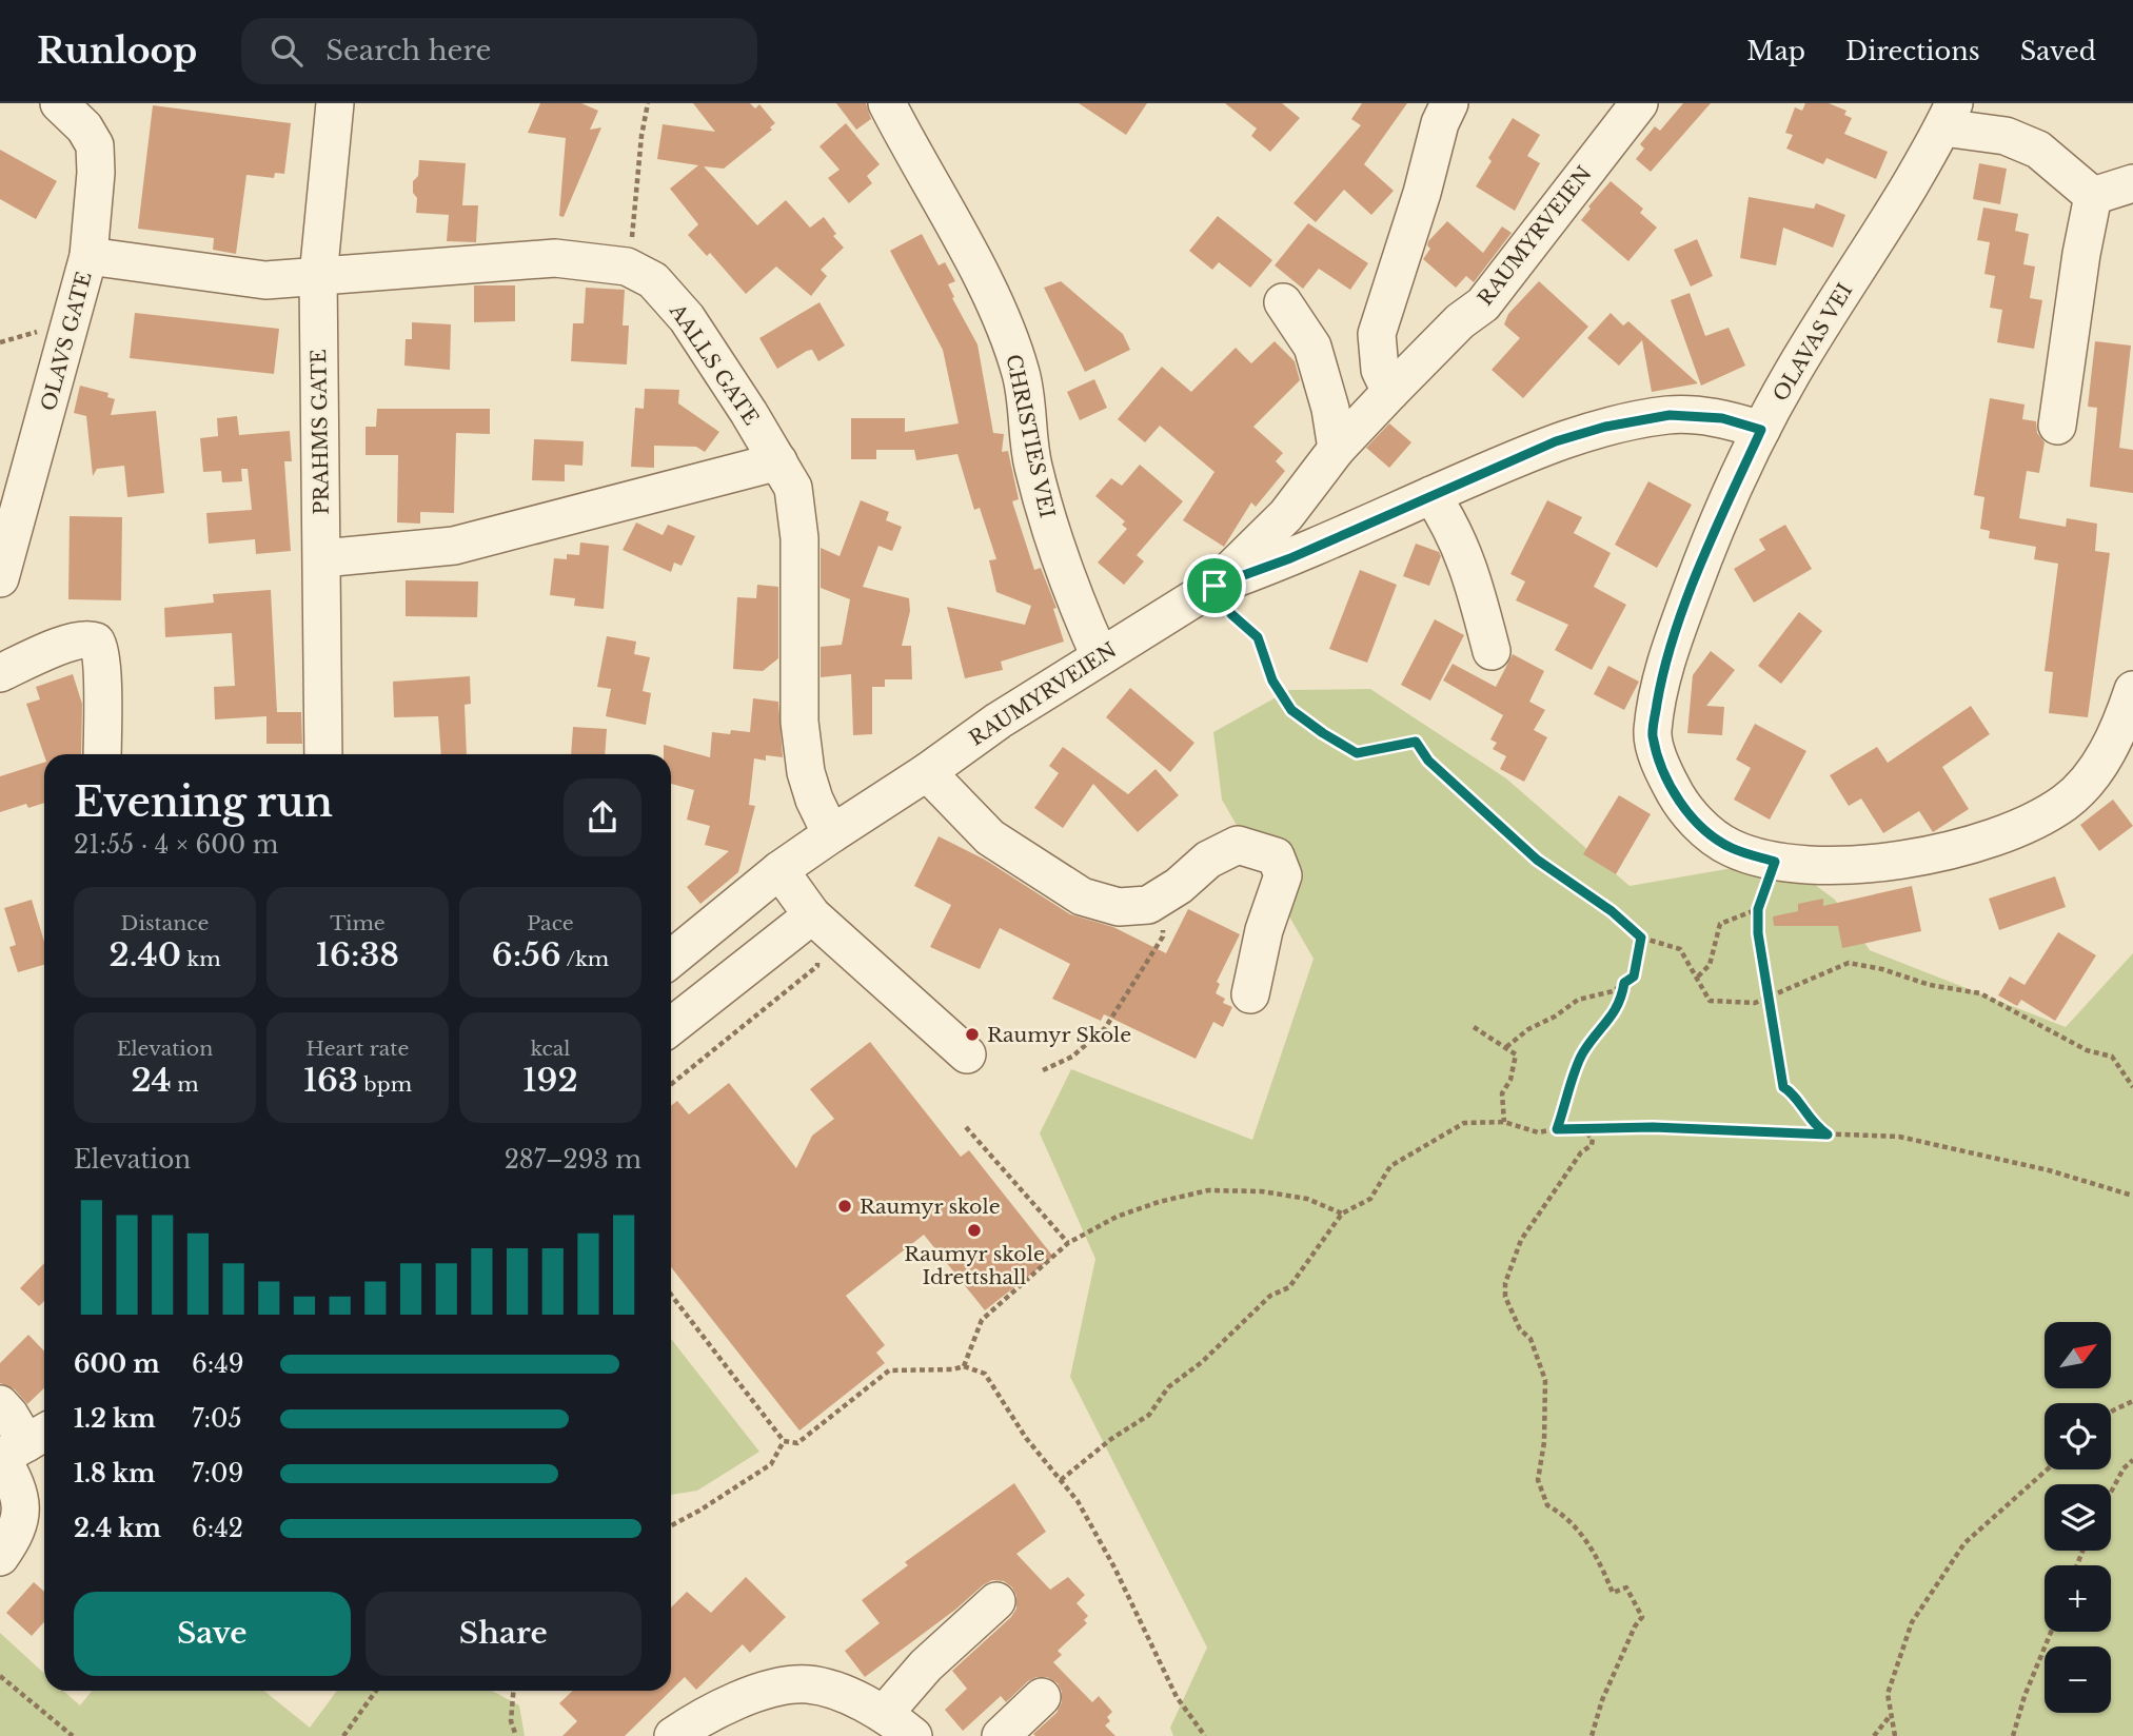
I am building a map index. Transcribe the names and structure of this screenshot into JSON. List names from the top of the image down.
{
  "streets": {
    "street": [
      "RAUMYRVEIEN",
      "OLAVS GATE",
      "OLAVAS VEI",
      "AALLS GATE",
      "PRAHMS GATE",
      "CHRISTIES VEI"
    ]
  },
  "crossings": [
    ["RAUMYRVEIEN", "AALLS GATE"],
    ["RAUMYRVEIEN", "CHRISTIES VEI"],
    ["OLAVS GATE", "AALLS GATE"],
    ["AALLS GATE", "PRAHMS GATE"]
  ],
  "places": ["Raumyr Skole", "Raumyr skole", "Raumyr skole Idrettshall"],
  "north": "top right",
  "page": {
    "header": "Runloop",
    "search": "Search here",
    "nav": ["Map", "Directions", "Saved"],
    "heading": ["Evening run", "21:55 · 4 × 600 m"],
    "stats": [
      ["Distance", "2.40 km"],
      ["Time", "16:38"],
      ["Pace", "6:56 /km"],
      ["Elevation", "24 m"],
      ["Heart rate", "163 bpm"],
      ["kcal", "192"]
    ],
    "chart": ["Elevation", "287–293 m"],
    "map_buttons": ["+", "−"],
    "list": [
      {
        "name": "600 m",
        "note": "6:49"
      },
      {
        "name": "1.2 km",
        "note": "7:05"
      },
      {
        "name": "1.8 km",
        "note": "7:09"
      },
      {
        "name": "2.4 km",
        "note": "6:42"
      }
    ],
    "buttons": ["Save", "Share"]
  }
}
